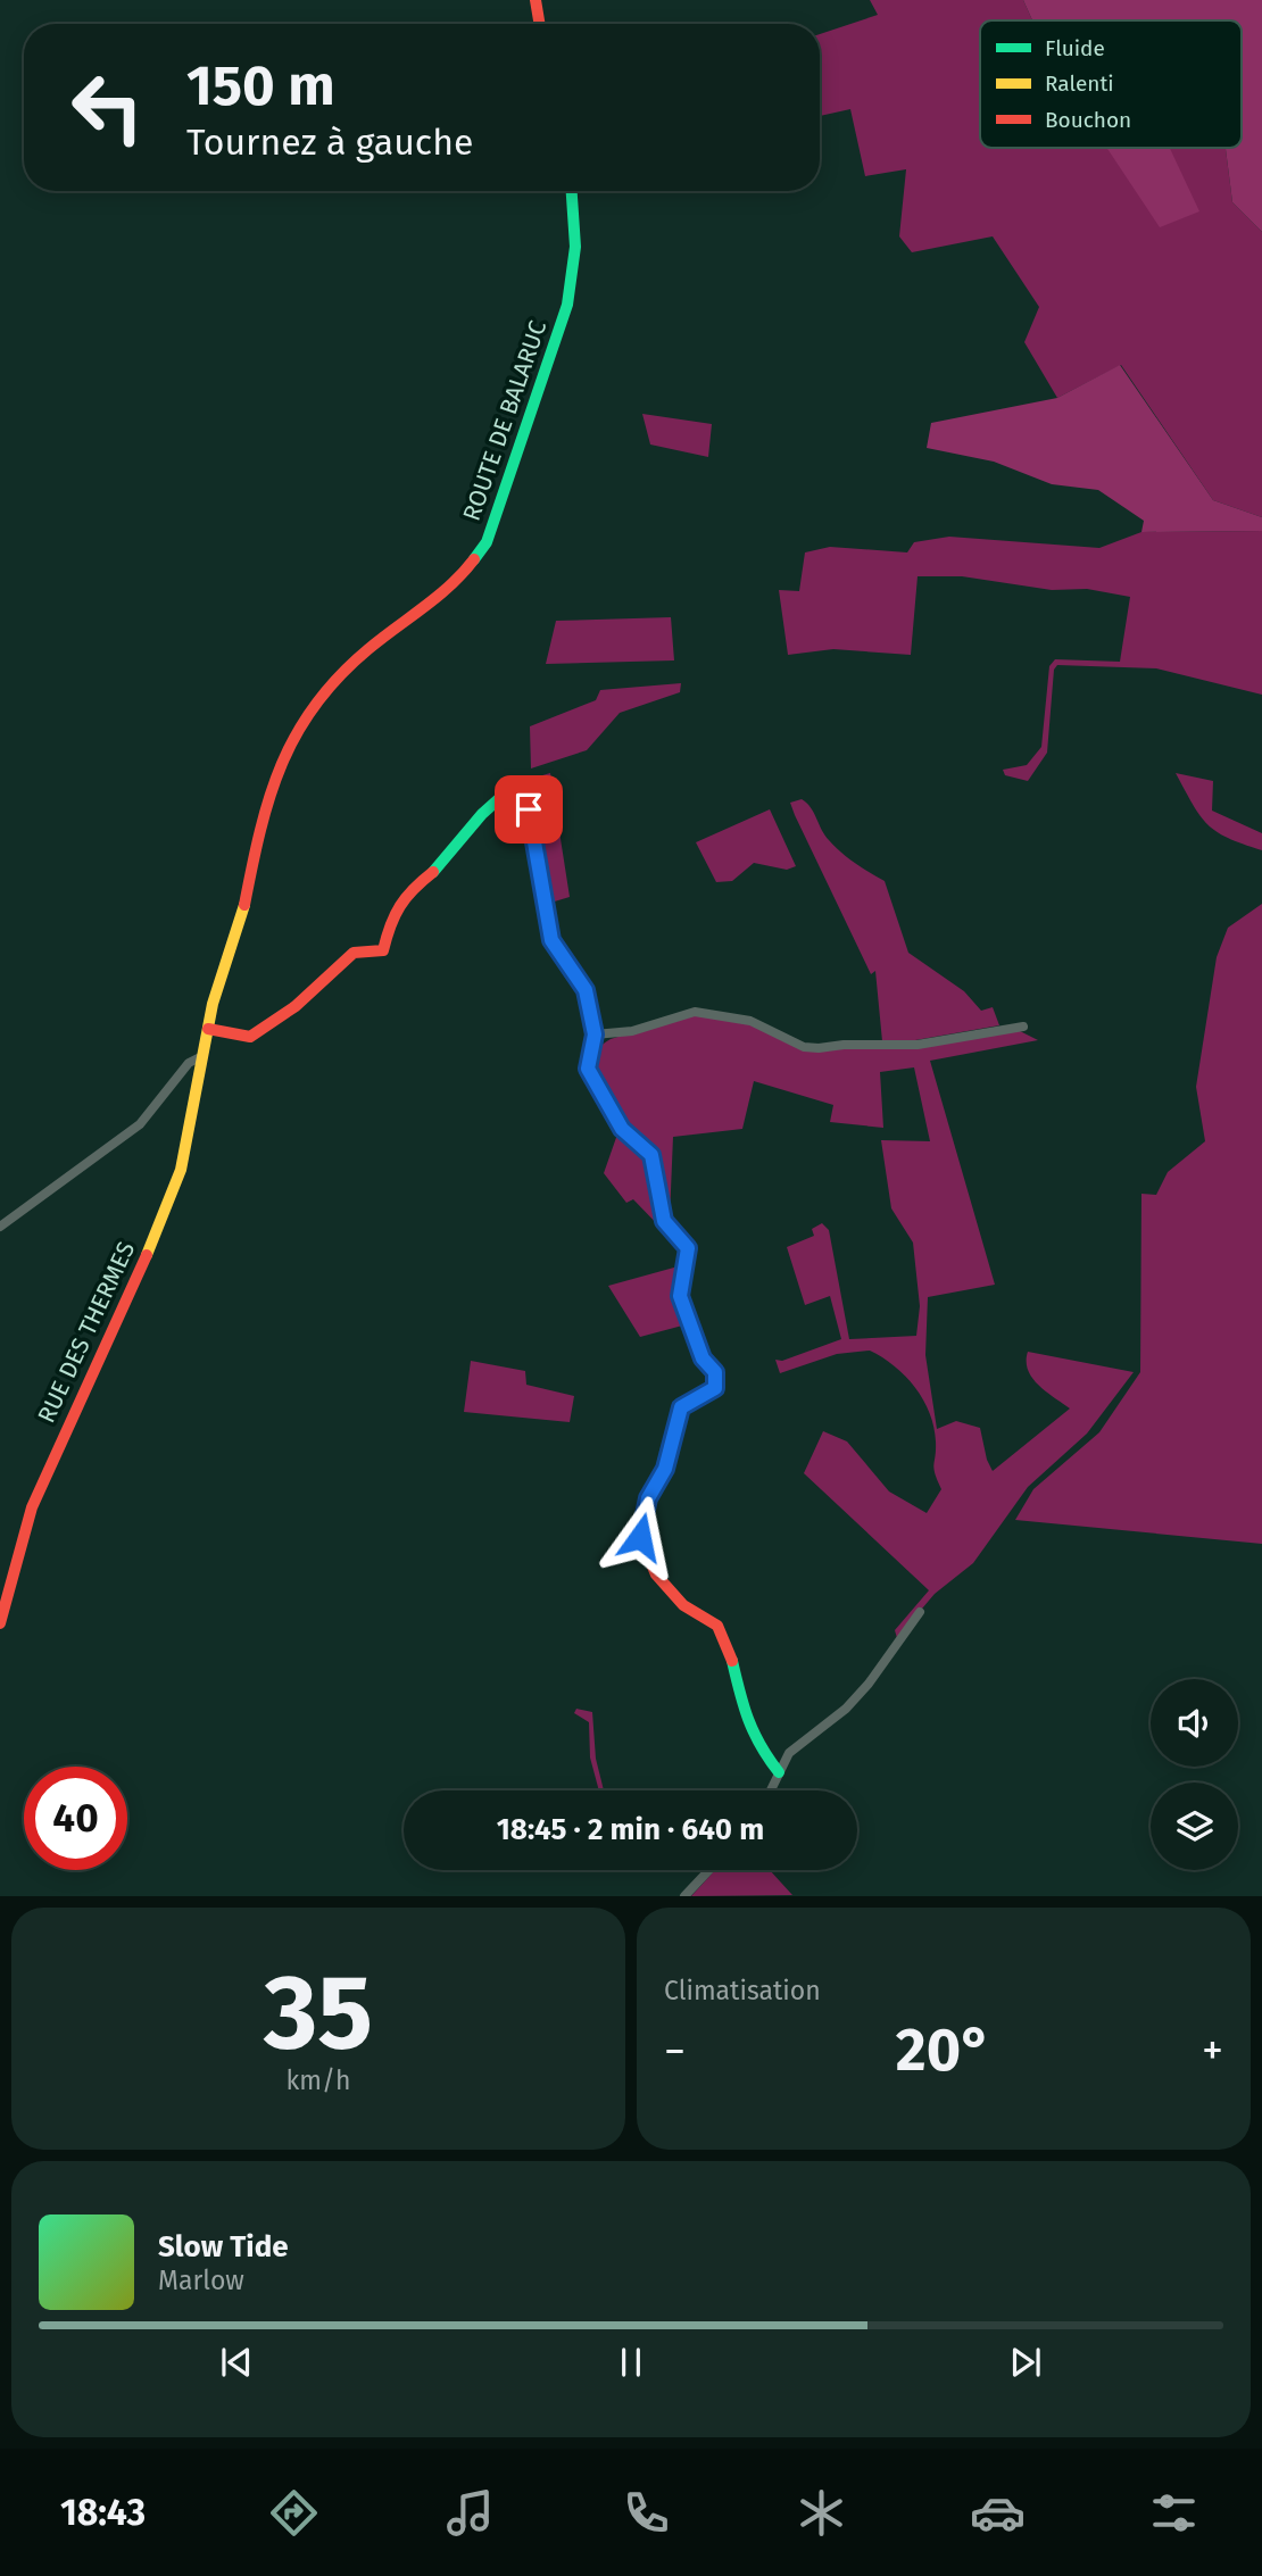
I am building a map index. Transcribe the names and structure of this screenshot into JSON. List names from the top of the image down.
{
  "streets": {
    "main road": ["ROUTE DE BALARUC", "RUE DES THERMES"]
  },
  "crossings": [
    ["ROUTE DE BALARUC", "RUE DES THERMES"]
  ],
  "legend": ["Fluide", "Ralenti", "Bouchon"],
  "page": {
    "turn": ["150 m", "Tournez à gauche"],
    "limit": "40",
    "trip": "18:45 · 2 min · 640 m",
    "tile": [
      ["35", "km/h"],
      "Climatisation"
    ],
    "heat": ["−", "20°", "+"],
    "song": ["Slow Tide", "Marlow"],
    "tabs": "18:43"
  }
}
